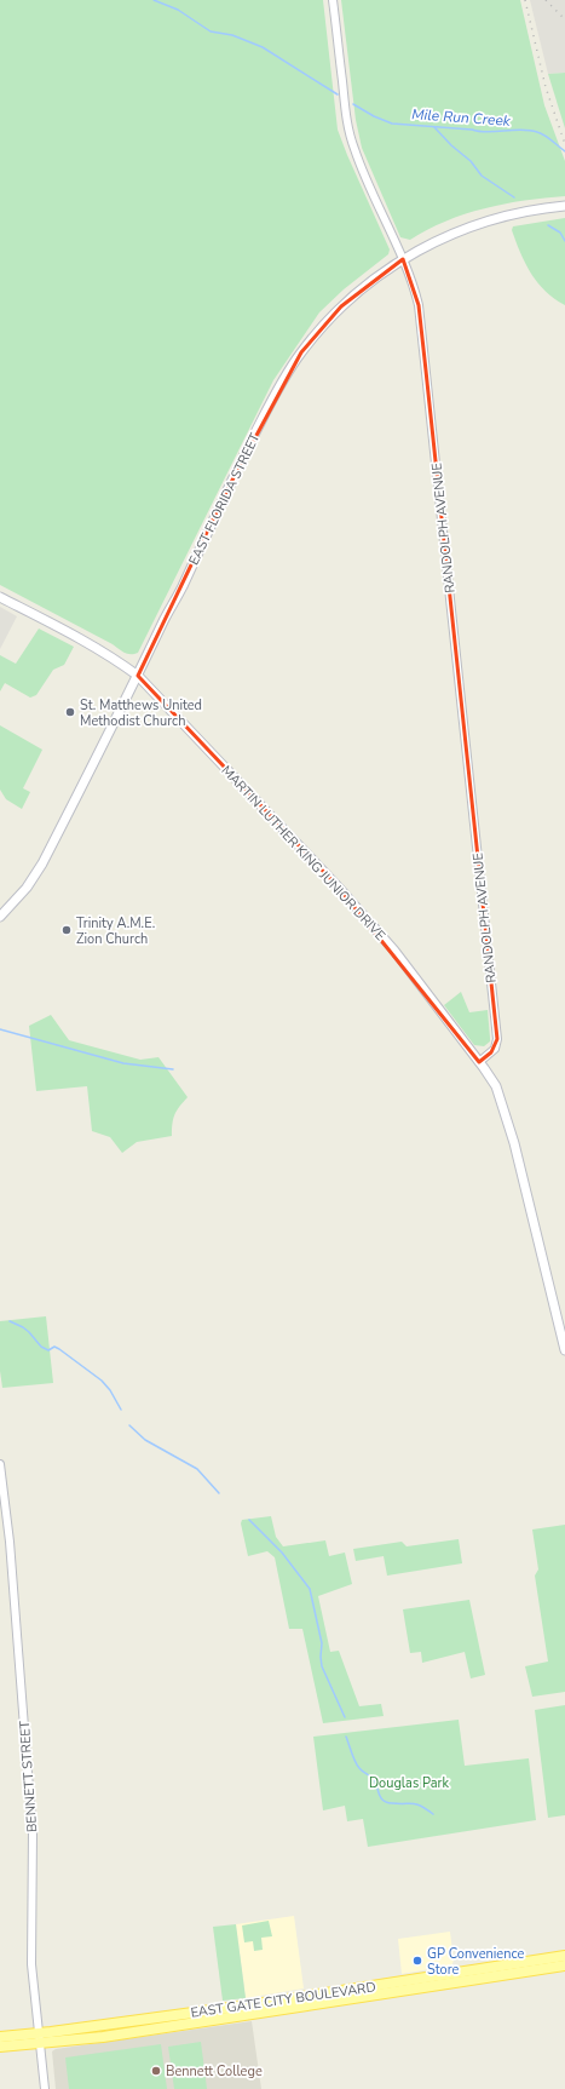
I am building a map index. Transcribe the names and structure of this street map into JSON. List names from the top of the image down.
{
  "streets": {
    "main road": ["EAST FLORIDA STREET", "MARTIN LUTHER KING JUNIOR DRIVE", "EAST GATE CITY BOULEVARD"],
    "street": ["RANDOLPH AVENUE", "BENNETT STREET"]
  },
  "crossings": [
    ["EAST FLORIDA STREET", "RANDOLPH AVENUE"],
    ["EAST FLORIDA STREET", "MARTIN LUTHER KING JUNIOR DRIVE"],
    ["RANDOLPH AVENUE", "MARTIN LUTHER KING JUNIOR DRIVE"],
    ["BENNETT STREET", "EAST GATE CITY BOULEVARD"]
  ],
  "water": ["Mile Run Creek"],
  "parks": ["Douglas Park"],
  "places": [
    "St. Matthews United Methodist Church",
    "Trinity A.M.E. Zion Church",
    "GP Convenience Store",
    "Bennett College"
  ]
}
